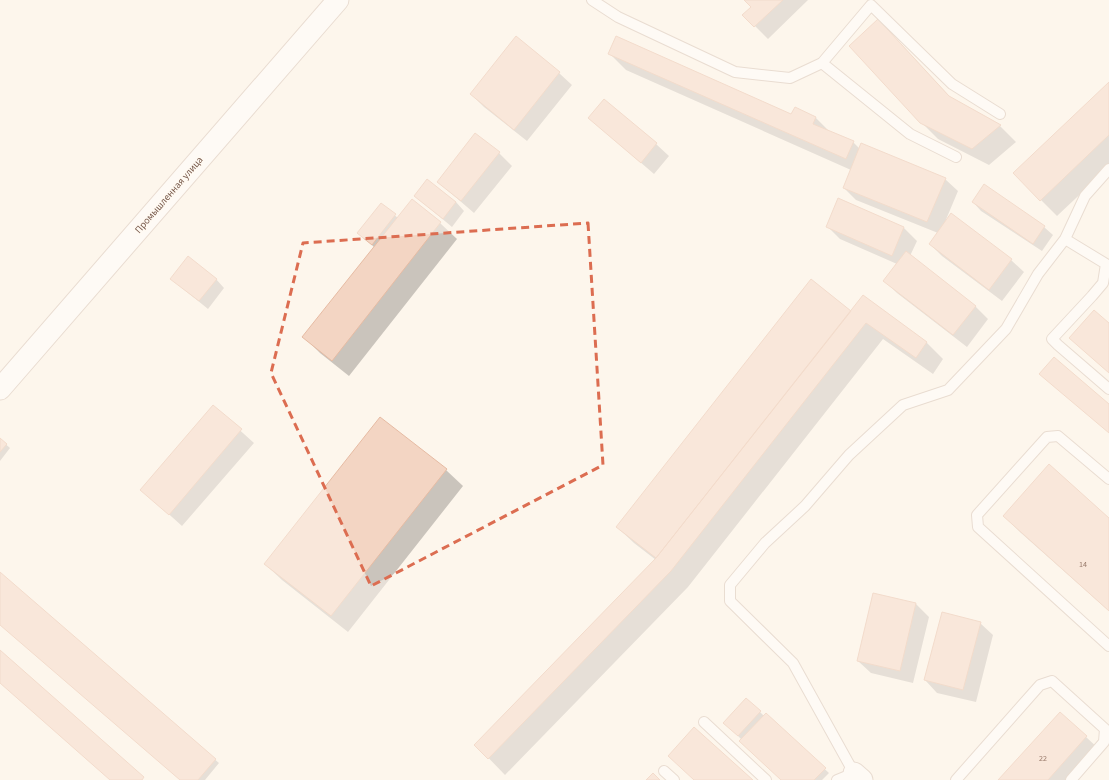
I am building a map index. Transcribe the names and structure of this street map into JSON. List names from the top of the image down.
{
  "streets": {
    "street": ["Промышленная улица"]
  },
  "house_numbers": ["14", "22"]
}
